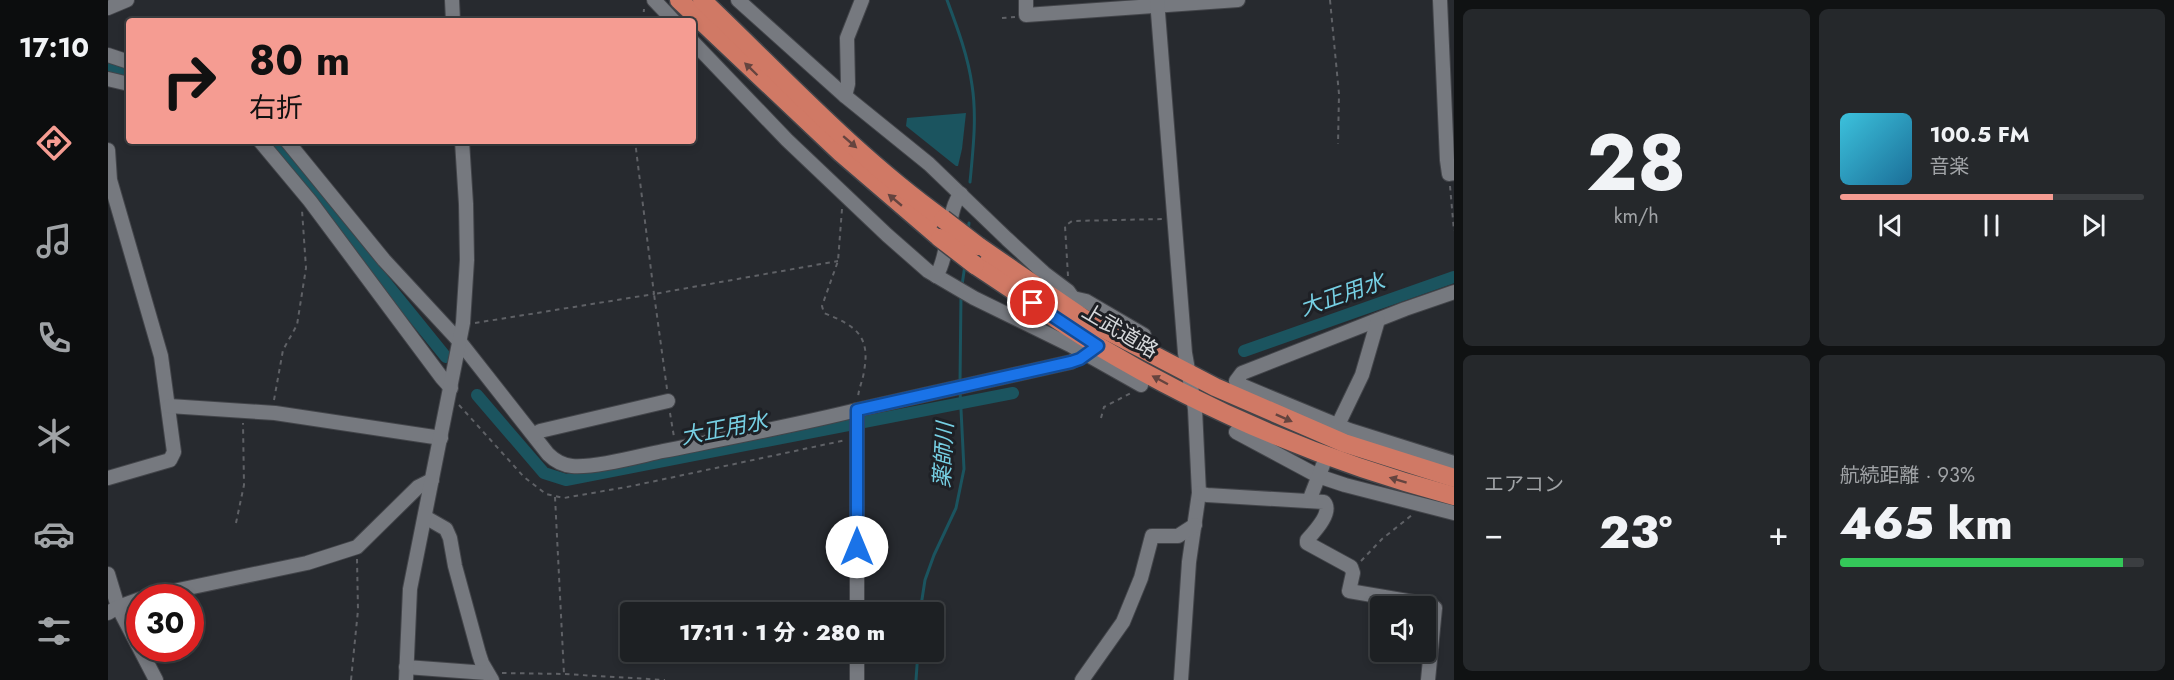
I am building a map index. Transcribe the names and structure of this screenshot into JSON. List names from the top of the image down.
{
  "streets": {
    "highway": ["上武道路"]
  },
  "water": ["大正用水", "薬師川"],
  "page": {
    "tabs": "17:10",
    "tile": [
      ["28", "km/h"],
      "エアコン",
      ["航続距離 · 93%", "465 km"]
    ],
    "turn": ["80 m", "右折"],
    "song": ["100.5 FM", "音楽"],
    "heat": ["−", "23°", "+"],
    "limit": "30",
    "trip": "17:11 · 1 分 · 280 m"
  }
}
